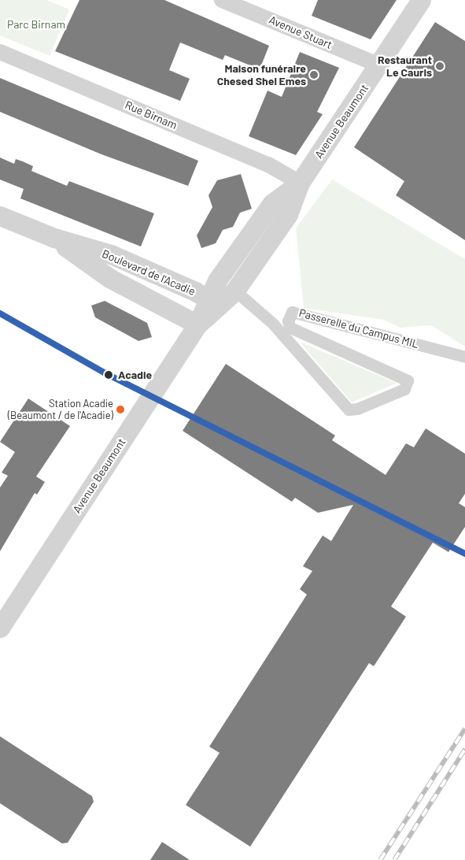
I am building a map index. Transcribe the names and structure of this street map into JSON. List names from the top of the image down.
{
  "streets": {
    "street": [
      "Avenue Stuart",
      "Rue Birnam",
      "Avenue Beaumont",
      "Boulevard de l'Acadie",
      "Passerelle du Campus MIL"
    ]
  },
  "crossings": [
    ["Avenue Stuart", "Avenue Beaumont"],
    ["Rue Birnam", "Avenue Beaumont"],
    ["Avenue Beaumont", "Boulevard de l'Acadie"]
  ],
  "parks": ["Parc Birnam"],
  "places": [
    "Restaurant Le Cauris",
    "Maison funéraire Chesed Shel Emes",
    "Acadie",
    "Station Acadie (Beaumont / de l'Acadie)"
  ]
}
